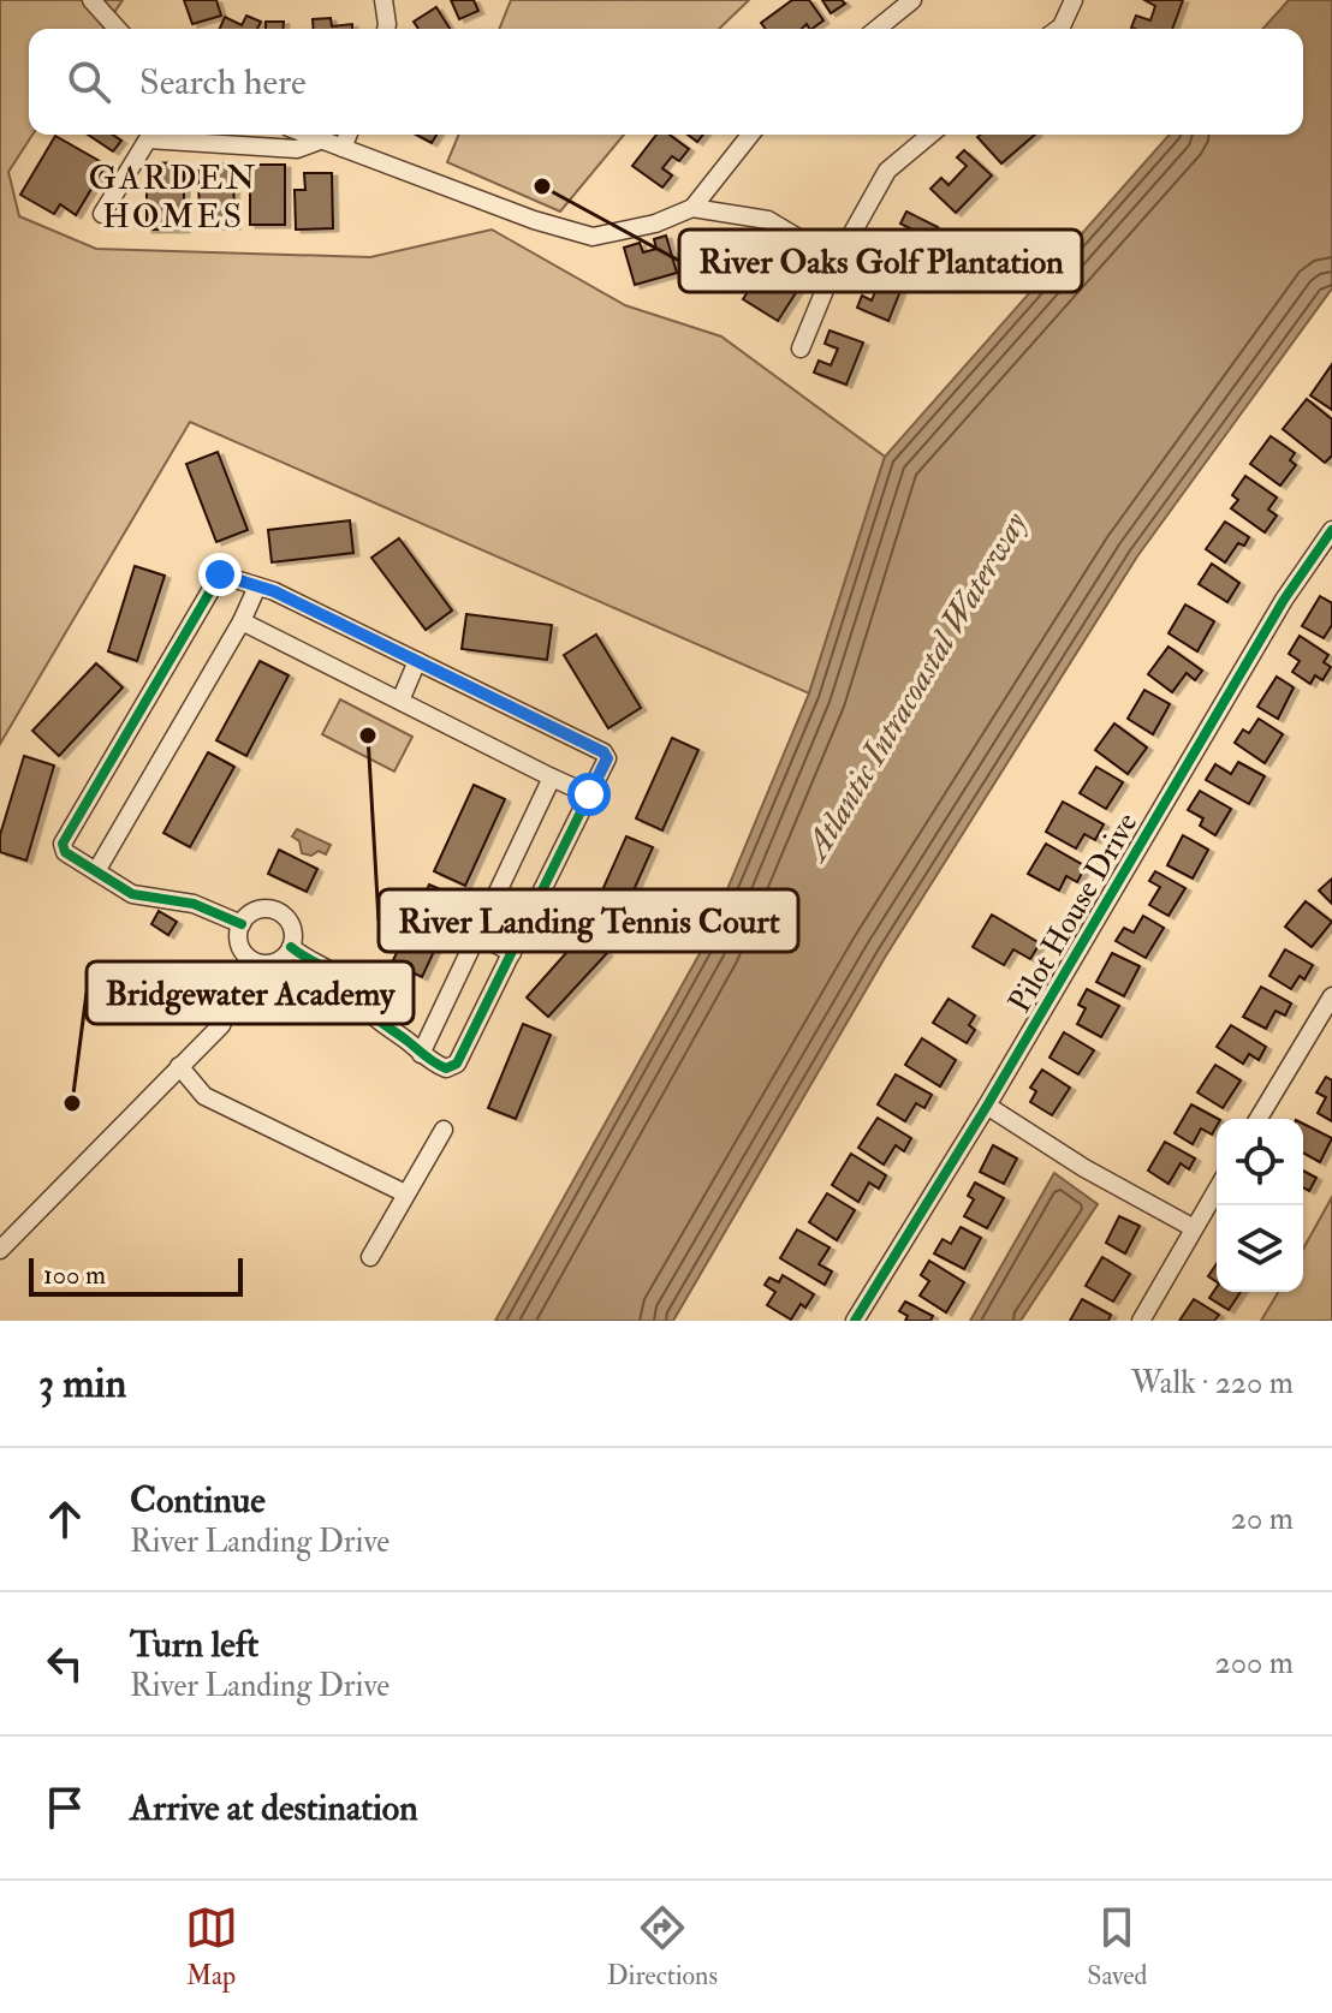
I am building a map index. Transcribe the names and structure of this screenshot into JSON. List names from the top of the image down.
{
  "streets": {
    "street": ["Pilot House Drive"]
  },
  "districts": ["GARDEN HOMES"],
  "water": ["Atlantic Intracoastal Waterway"],
  "places": ["River Oaks Golf Plantation", "River Landing Tennis Court", "Bridgewater Academy"],
  "scale_bar": "100 m",
  "page": {
    "search": "Search here",
    "scale": "100 m",
    "heading": ["3 min", "Walk · 220 m"],
    "list": [
      ["Continue", "River Landing Drive", "20 m"],
      ["Turn left", "River Landing Drive", "200 m"],
      "Arrive at destination"
    ],
    "nav": ["Map", "Directions", "Saved"]
  }
}
